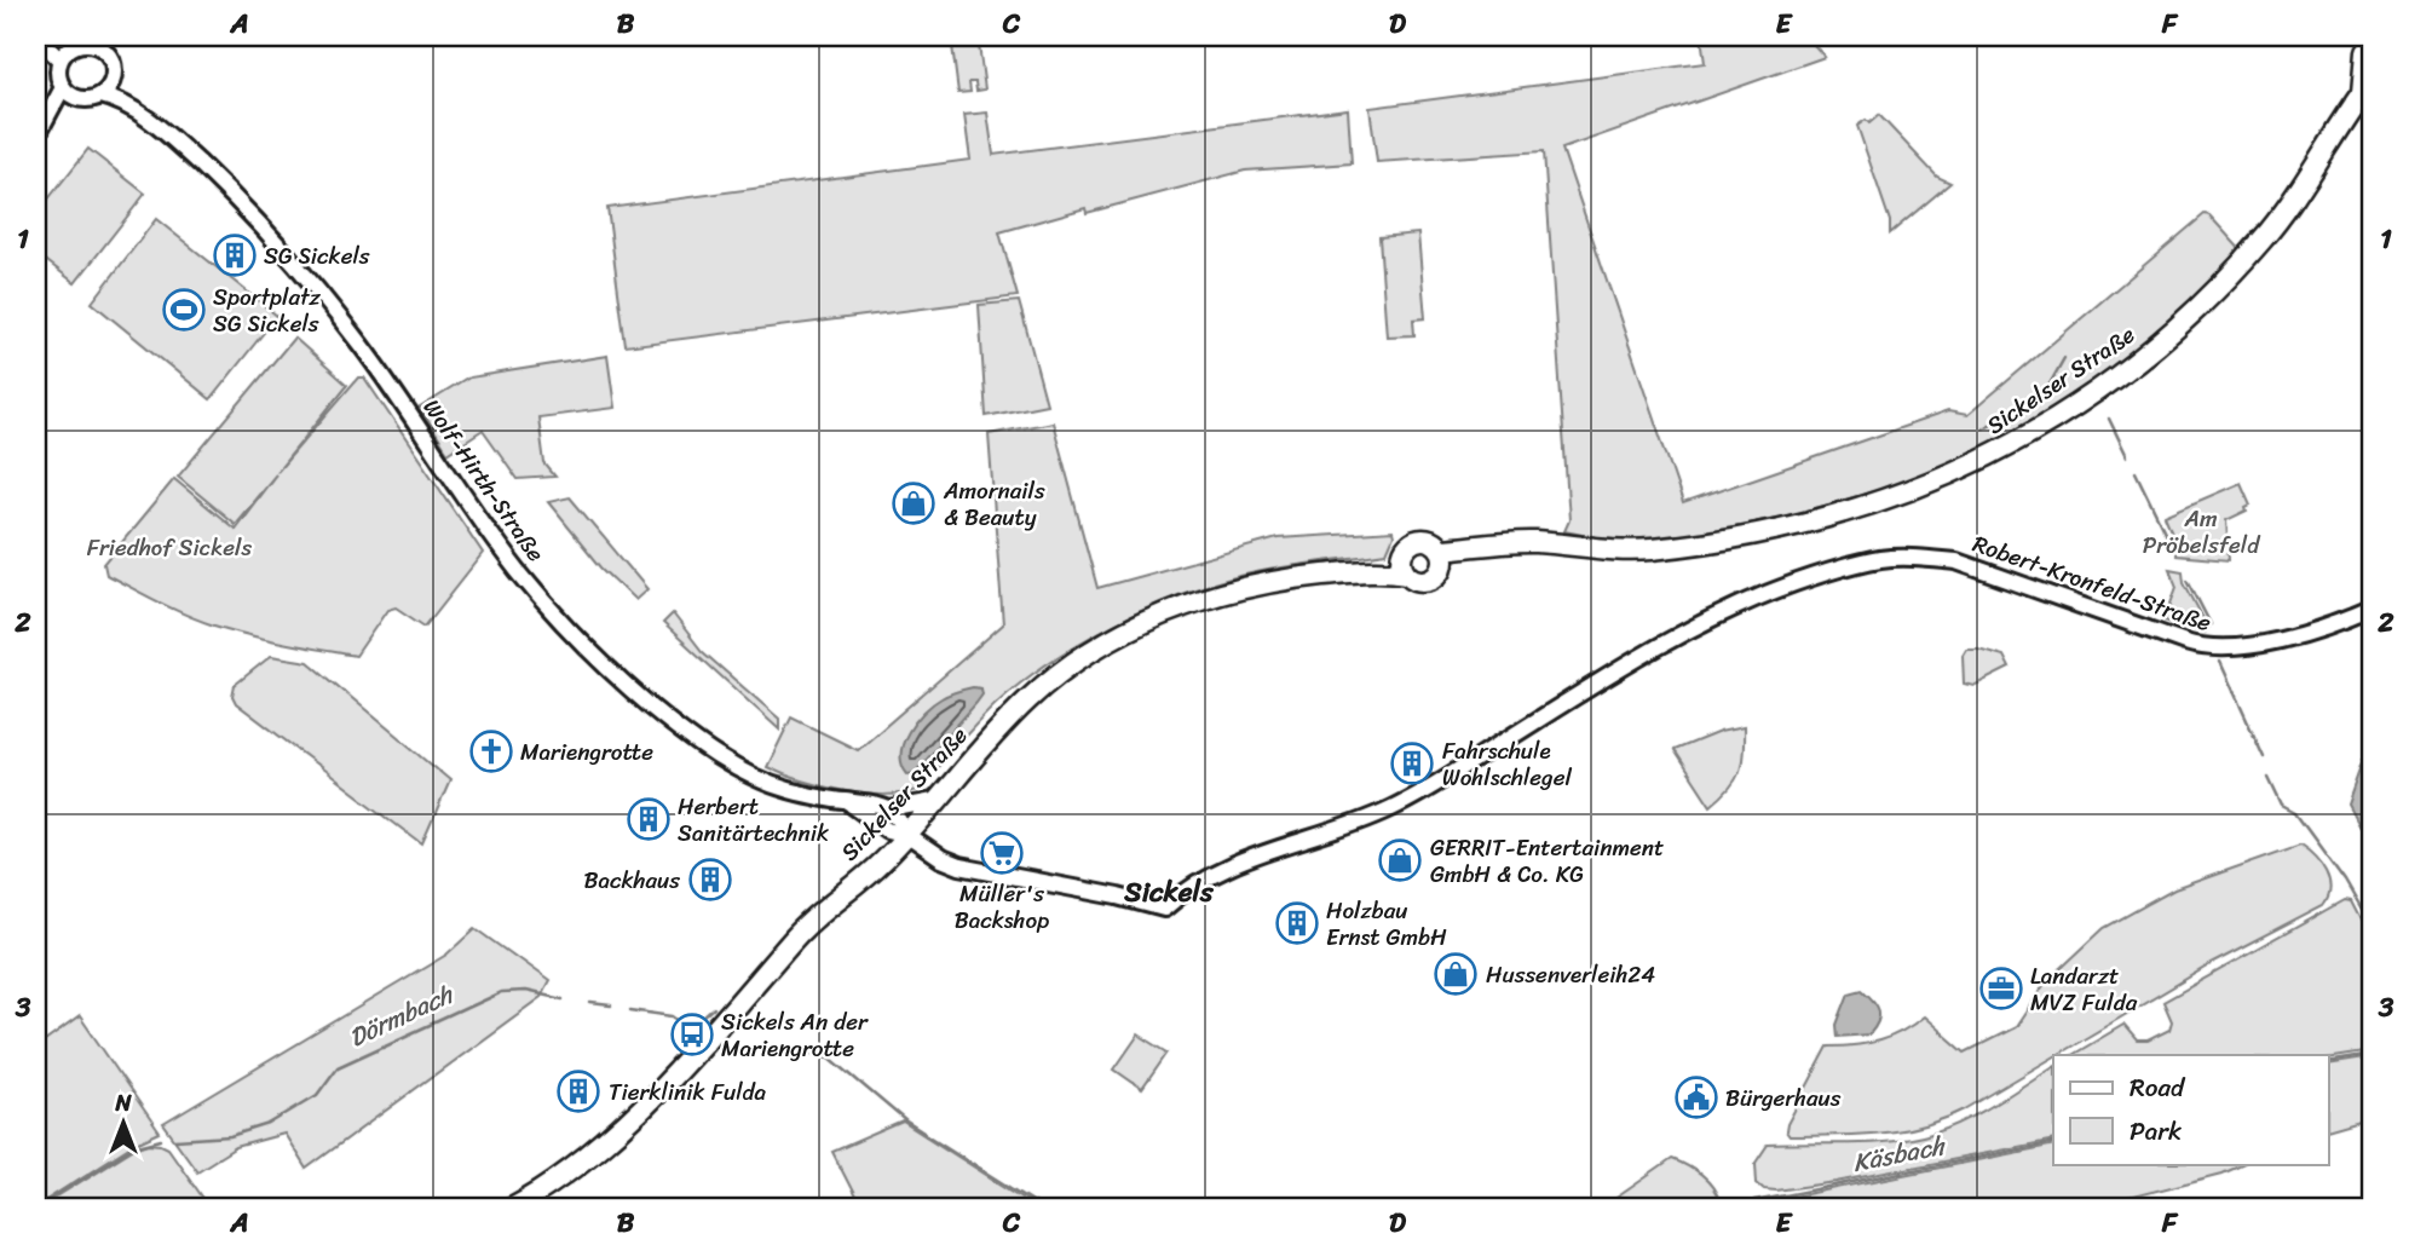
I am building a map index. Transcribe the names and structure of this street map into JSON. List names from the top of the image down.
{
  "streets": {
    "main road": ["Sickelser Straße"],
    "street": ["Wolf-Hirth-Straße", "Robert-Kronfeld-Straße"]
  },
  "crossings": [
    ["Sickelser Straße", "Wolf-Hirth-Straße"],
    ["Wolf-Hirth-Straße", "Robert-Kronfeld-Straße"]
  ],
  "districts": ["Sickels"],
  "water": ["Dörmbach", "Käsbach"],
  "parks": ["Am Pröbelsfeld", "Friedhof Sickels"],
  "places": {
    "building": [
      "SG Sickels",
      "Fahrschule Wohlschlegel",
      "Herbert Sanitärtechnik",
      "Backhaus",
      "Holzbau Ernst GmbH",
      "Tierklinik Fulda"
    ],
    "sports": ["Sportplatz SG Sickels"],
    "shop": ["Amornails & Beauty", "GERRIT-Entertainment GmbH & Co. KG", "Hussenverleih24"],
    "church": ["Mariengrotte"],
    "supermarket": ["Müller's Backshop"],
    "office": ["Landarzt MVZ Fulda"],
    "bus stop": ["Sickels An der Mariengrotte"],
    "public building": ["Bürgerhaus"]
  },
  "legend": ["Road", "Park"],
  "north": "top",
  "grid": {
    "columns": [
      "A",
      "B",
      "C",
      "D",
      "E",
      "F"
    ],
    "rows": ["1", "2", "3"]
  }
}
